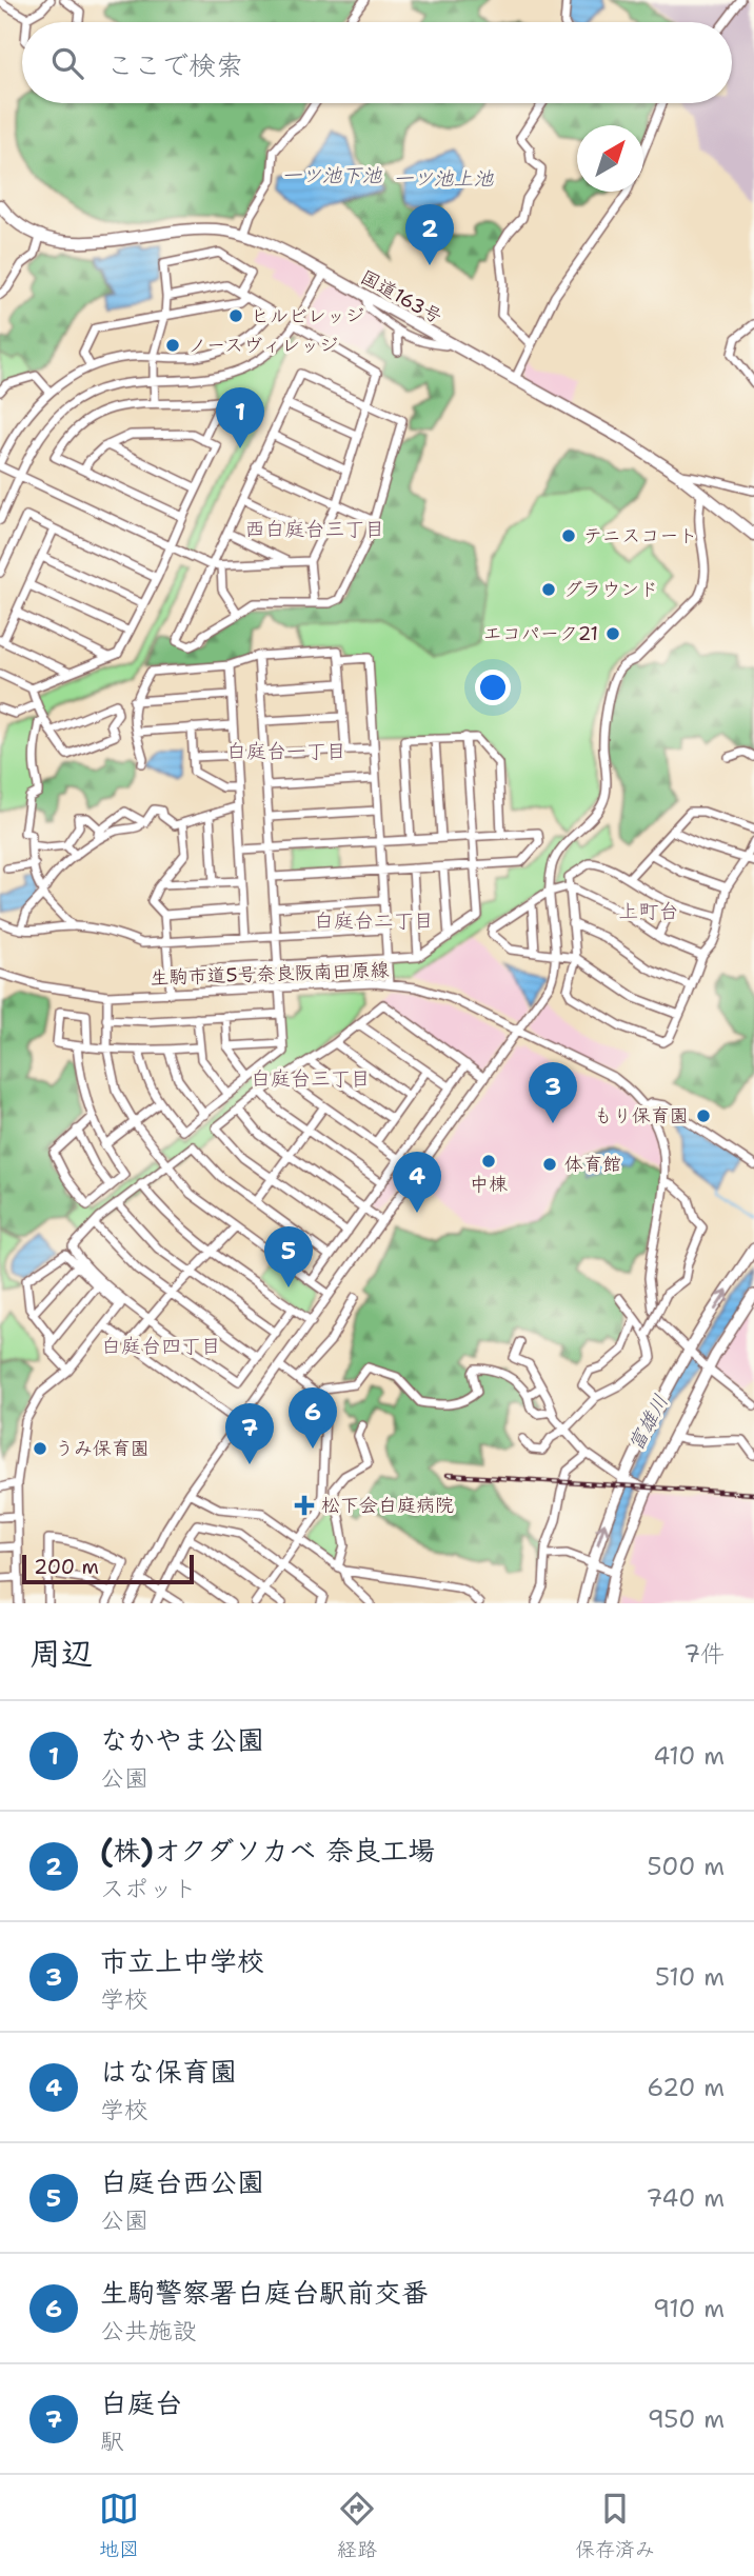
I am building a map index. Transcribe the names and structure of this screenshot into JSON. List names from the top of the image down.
{
  "streets": {
    "highway": ["国道163号"],
    "street": ["生駒市道5号奈良阪南田原線"]
  },
  "districts": [
    "西白庭台三丁目",
    "白庭台一丁目",
    "上町台",
    "白庭台二丁目",
    "白庭台三丁目",
    "白庭台四丁目"
  ],
  "water": ["一ツ池下池", "一ツ池上池", "富雄川"],
  "places": {
    "other": [
      "ヒルビレッジ",
      "ノースヴィレッジ",
      "テニスコート",
      "グラウンド",
      "エコパーク21",
      "もり保育園",
      "中棟",
      "体育館",
      "うみ保育園"
    ],
    "health": ["松下会白庭病院"]
  },
  "scale_bar": "200 m",
  "north": "top right",
  "page": {
    "search": "ここで検索",
    "pins": [
      "2",
      "1",
      "3",
      "4",
      "5",
      "6",
      "7"
    ],
    "scale": "200 m",
    "heading": ["周辺", "7件"],
    "list": [
      {
        "mark": "1",
        "name": "なかやま公園",
        "note": "公園",
        "value": "410 m"
      },
      {
        "mark": "2",
        "name": "(株)オクダソカベ 奈良工場",
        "note": "スポット",
        "value": "500 m"
      },
      {
        "mark": "3",
        "name": "市立上中学校",
        "note": "学校",
        "value": "510 m"
      },
      {
        "mark": "4",
        "name": "はな保育園",
        "note": "学校",
        "value": "620 m"
      },
      {
        "mark": "5",
        "name": "白庭台西公園",
        "note": "公園",
        "value": "740 m"
      },
      {
        "mark": "6",
        "name": "生駒警察署白庭台駅前交番",
        "note": "公共施設",
        "value": "910 m"
      },
      {
        "mark": "7",
        "name": "白庭台",
        "note": "駅",
        "value": "950 m"
      }
    ],
    "nav": ["地図", "経路", "保存済み"]
  }
}
